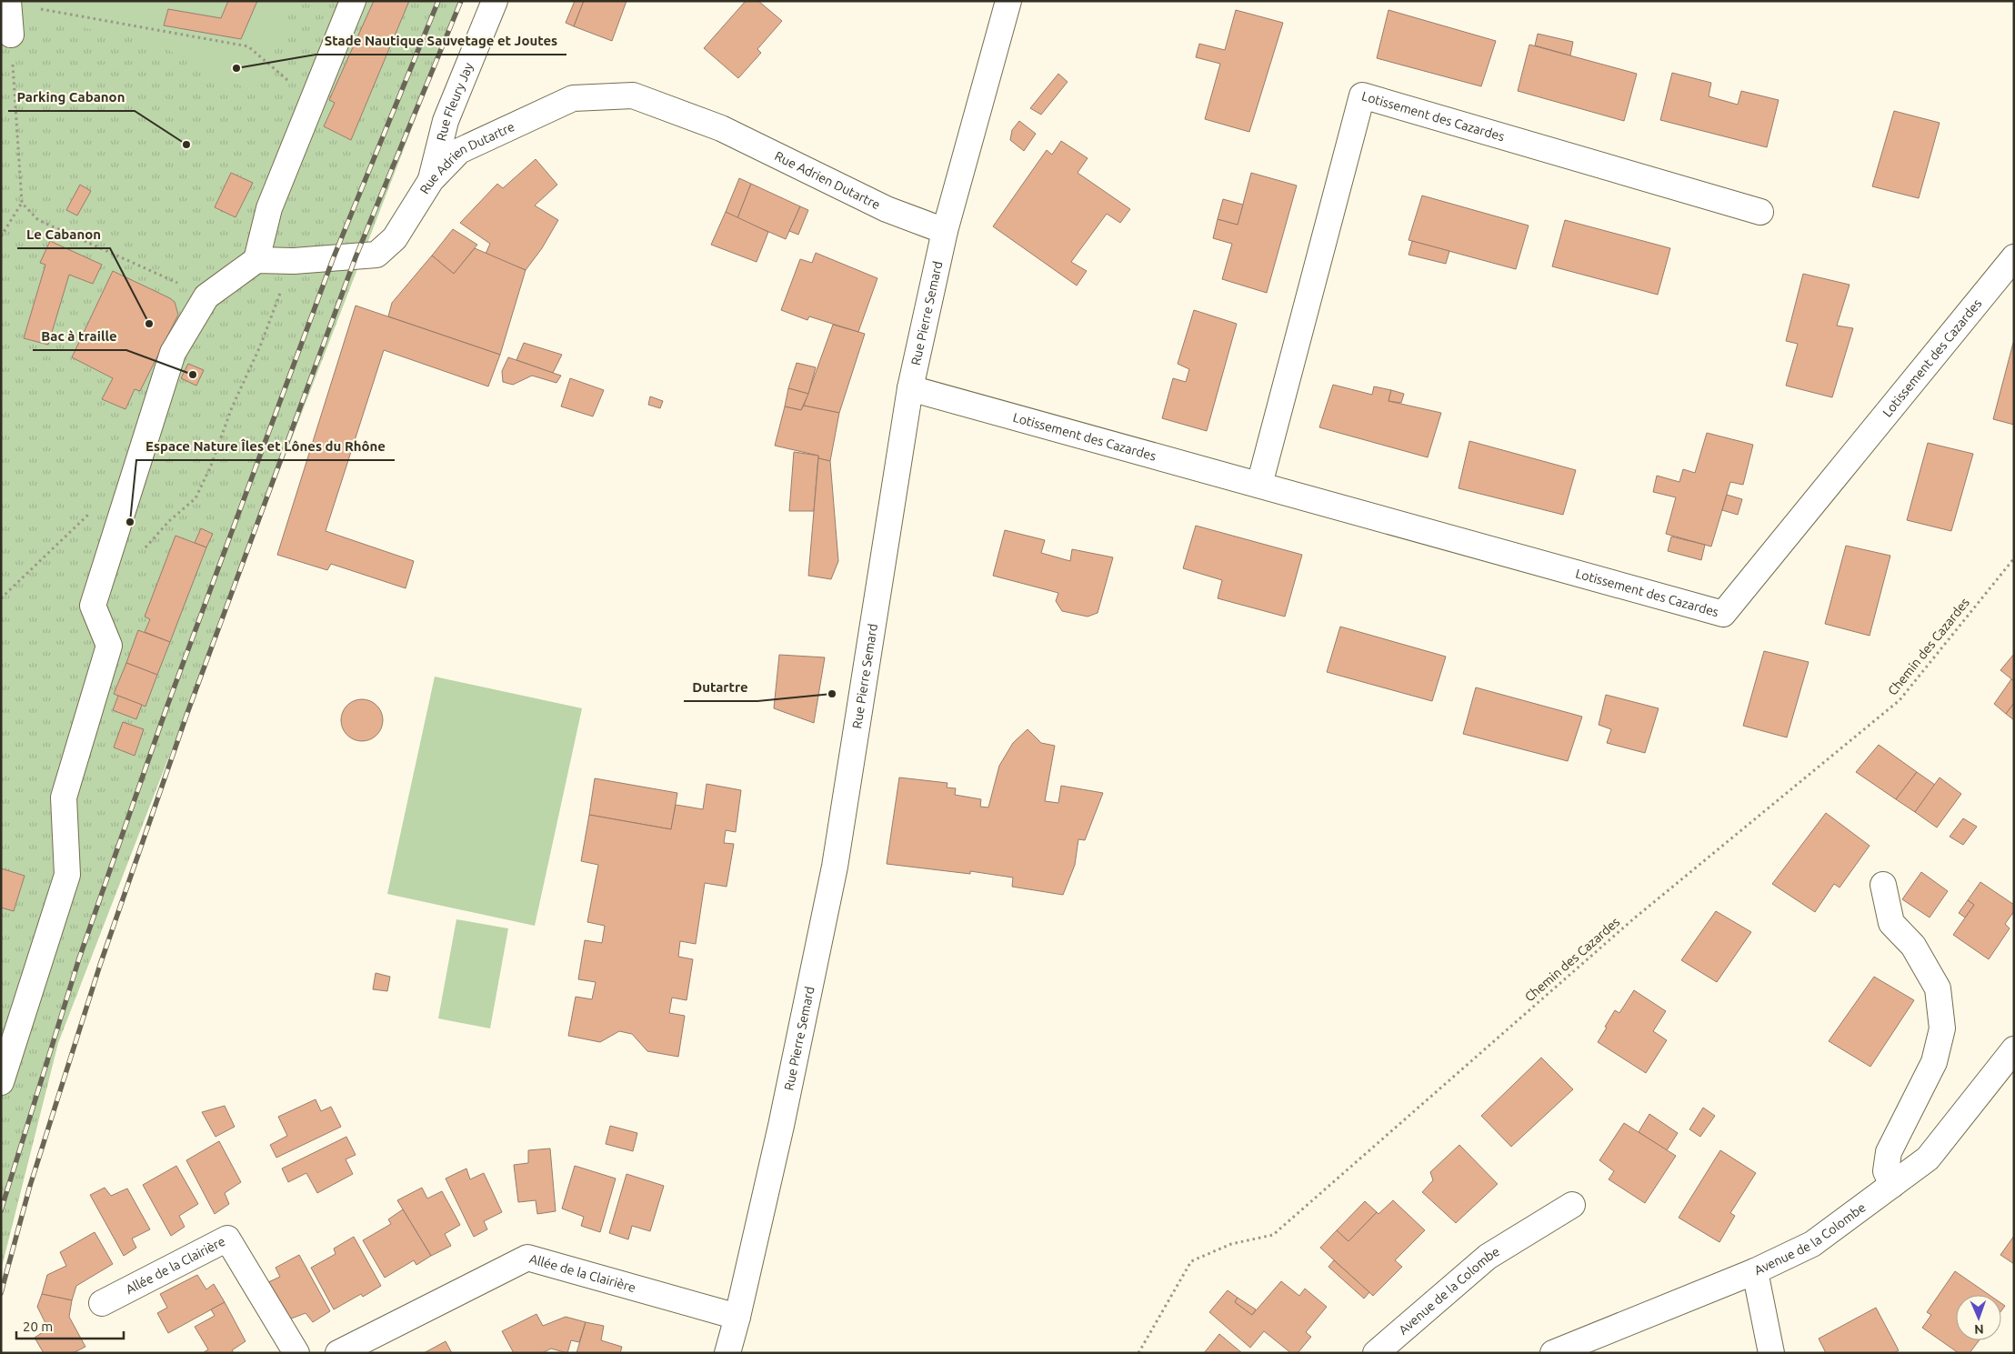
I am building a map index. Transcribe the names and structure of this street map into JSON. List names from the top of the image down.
{
  "streets": {
    "street": [
      "Rue Fleury Jay",
      "Lotissement des Cazardes",
      "Rue Adrien Dutartre",
      "Rue Pierre Semard",
      "Avenue de la Colombe",
      "Allée de la Clairière"
    ],
    "path": ["Chemin des Cazardes"]
  },
  "crossings": [
    ["Rue Fleury Jay", "Rue Adrien Dutartre"],
    ["Lotissement des Cazardes", "Rue Pierre Semard"],
    ["Rue Adrien Dutartre", "Rue Pierre Semard"],
    ["Rue Pierre Semard", "Allée de la Clairière"]
  ],
  "places": [
    "Stade Nautique Sauvetage et Joutes",
    "Parking Cabanon",
    "Le Cabanon",
    "Bac à traille",
    "Espace Nature Îles et Lônes du Rhône",
    "Dutartre"
  ],
  "scale_bar": "20 m",
  "north": "bottom"
}
